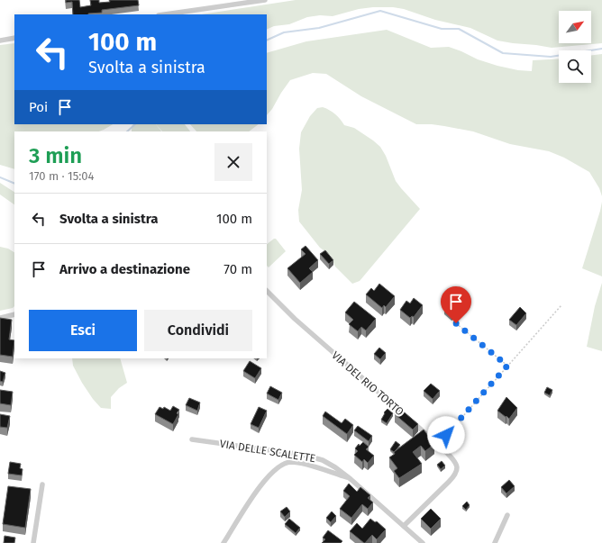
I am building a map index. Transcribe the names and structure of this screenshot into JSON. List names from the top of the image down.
{
  "streets": {
    "street": ["VIA DEL RIO TORTO", "VIA DELLE SCALETTE"]
  },
  "crossings": [
    ["VIA DEL RIO TORTO", "VIA DELLE SCALETTE"]
  ],
  "north": "top right",
  "page": {
    "turn": ["100 m", "Svolta a sinistra"],
    "then": "Poi",
    "heading": ["3 min", "170 m · 15:04"],
    "list": [
      {
        "name": "Svolta a sinistra",
        "value": "100 m"
      },
      {
        "name": "Arrivo a destinazione",
        "value": "70 m"
      }
    ],
    "buttons": ["Esci", "Condividi"]
  }
}
